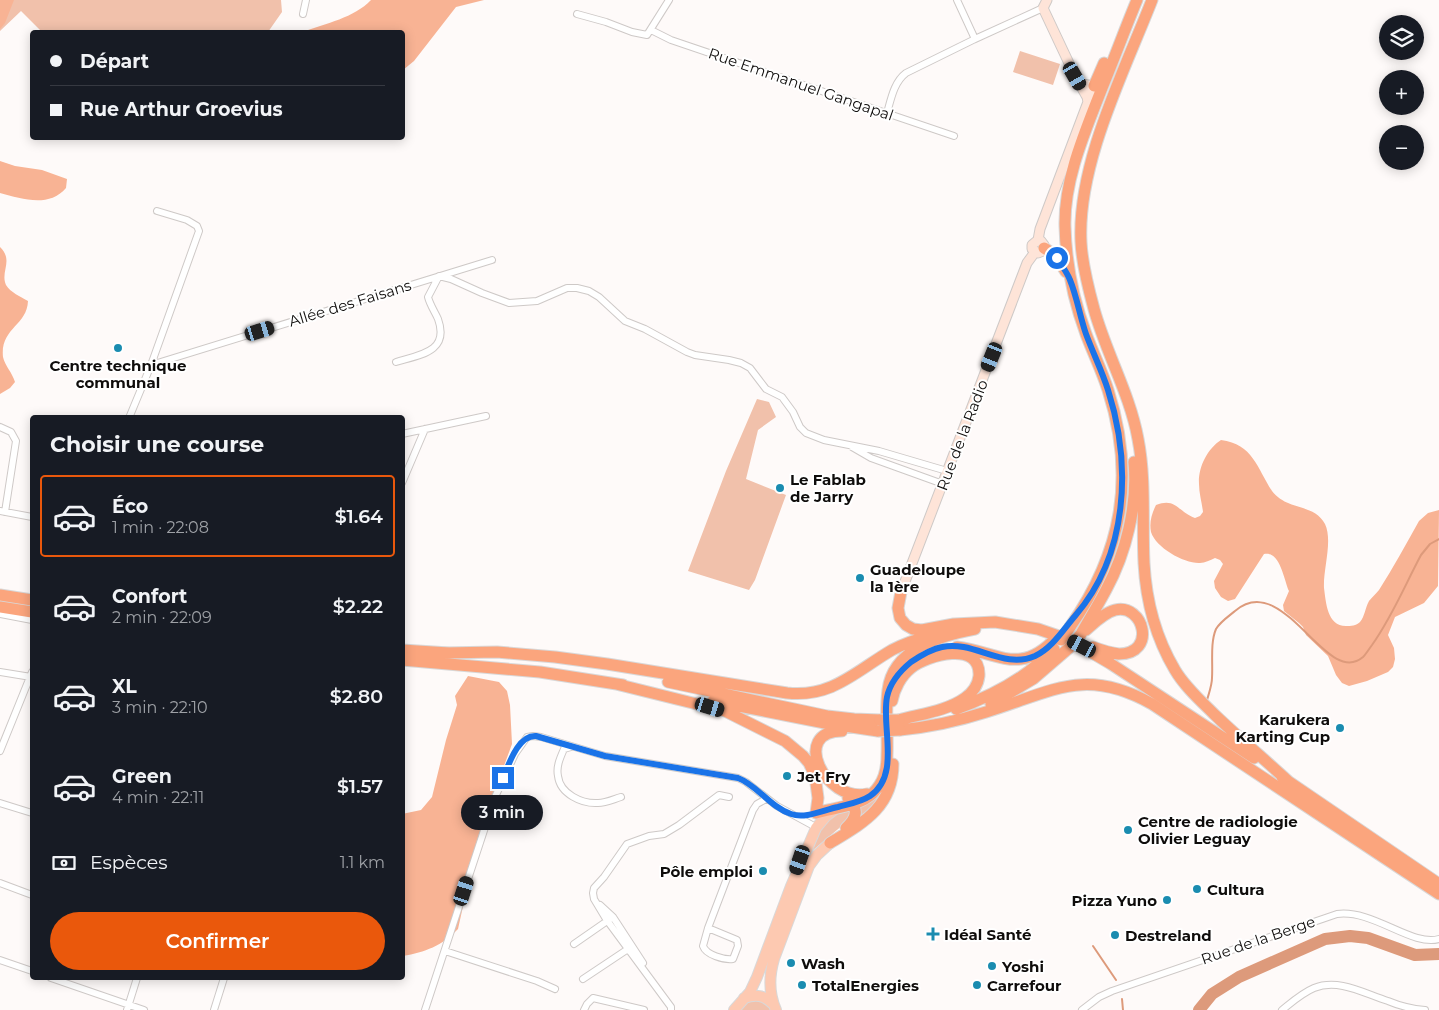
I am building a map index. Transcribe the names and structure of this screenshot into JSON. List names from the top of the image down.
{
  "streets": {
    "street": [
      "Rue Emmanuel Gangapal",
      "Allée des Faisans",
      "Rue de la Radio",
      "Rue de la Berge"
    ]
  },
  "places": {
    "other": [
      "Centre technique communal",
      "Le Fablab de Jarry",
      "Guadeloupe la 1ère",
      "Karukera Karting Cup",
      "Jet Fry",
      "Centre de radiologie Olivier Leguay",
      "Pôle emploi",
      "Cultura",
      "Pizza Yuno",
      "Destreland",
      "Wash",
      "Yoshi",
      "TotalEnergies",
      "Carrefour"
    ],
    "health": ["Idéal Santé"]
  },
  "page": {
    "map_buttons": ["+", "−"],
    "banner": ["Départ", "Rue Arthur Groevius"],
    "heading": "Choisir une course",
    "list": [
      {
        "name": "Éco",
        "note": "1 min · 22:08",
        "value": "$1.64"
      },
      {
        "name": "Confort",
        "note": "2 min · 22:09",
        "value": "$2.22"
      },
      {
        "name": "XL",
        "note": "3 min · 22:10",
        "value": "$2.80"
      },
      {
        "name": "Green",
        "note": "4 min · 22:11",
        "value": "$1.57"
      }
    ],
    "bubble": "3 min",
    "pay": ["Espèces", "1.1 km"],
    "buttons": "Confirmer"
  }
}
